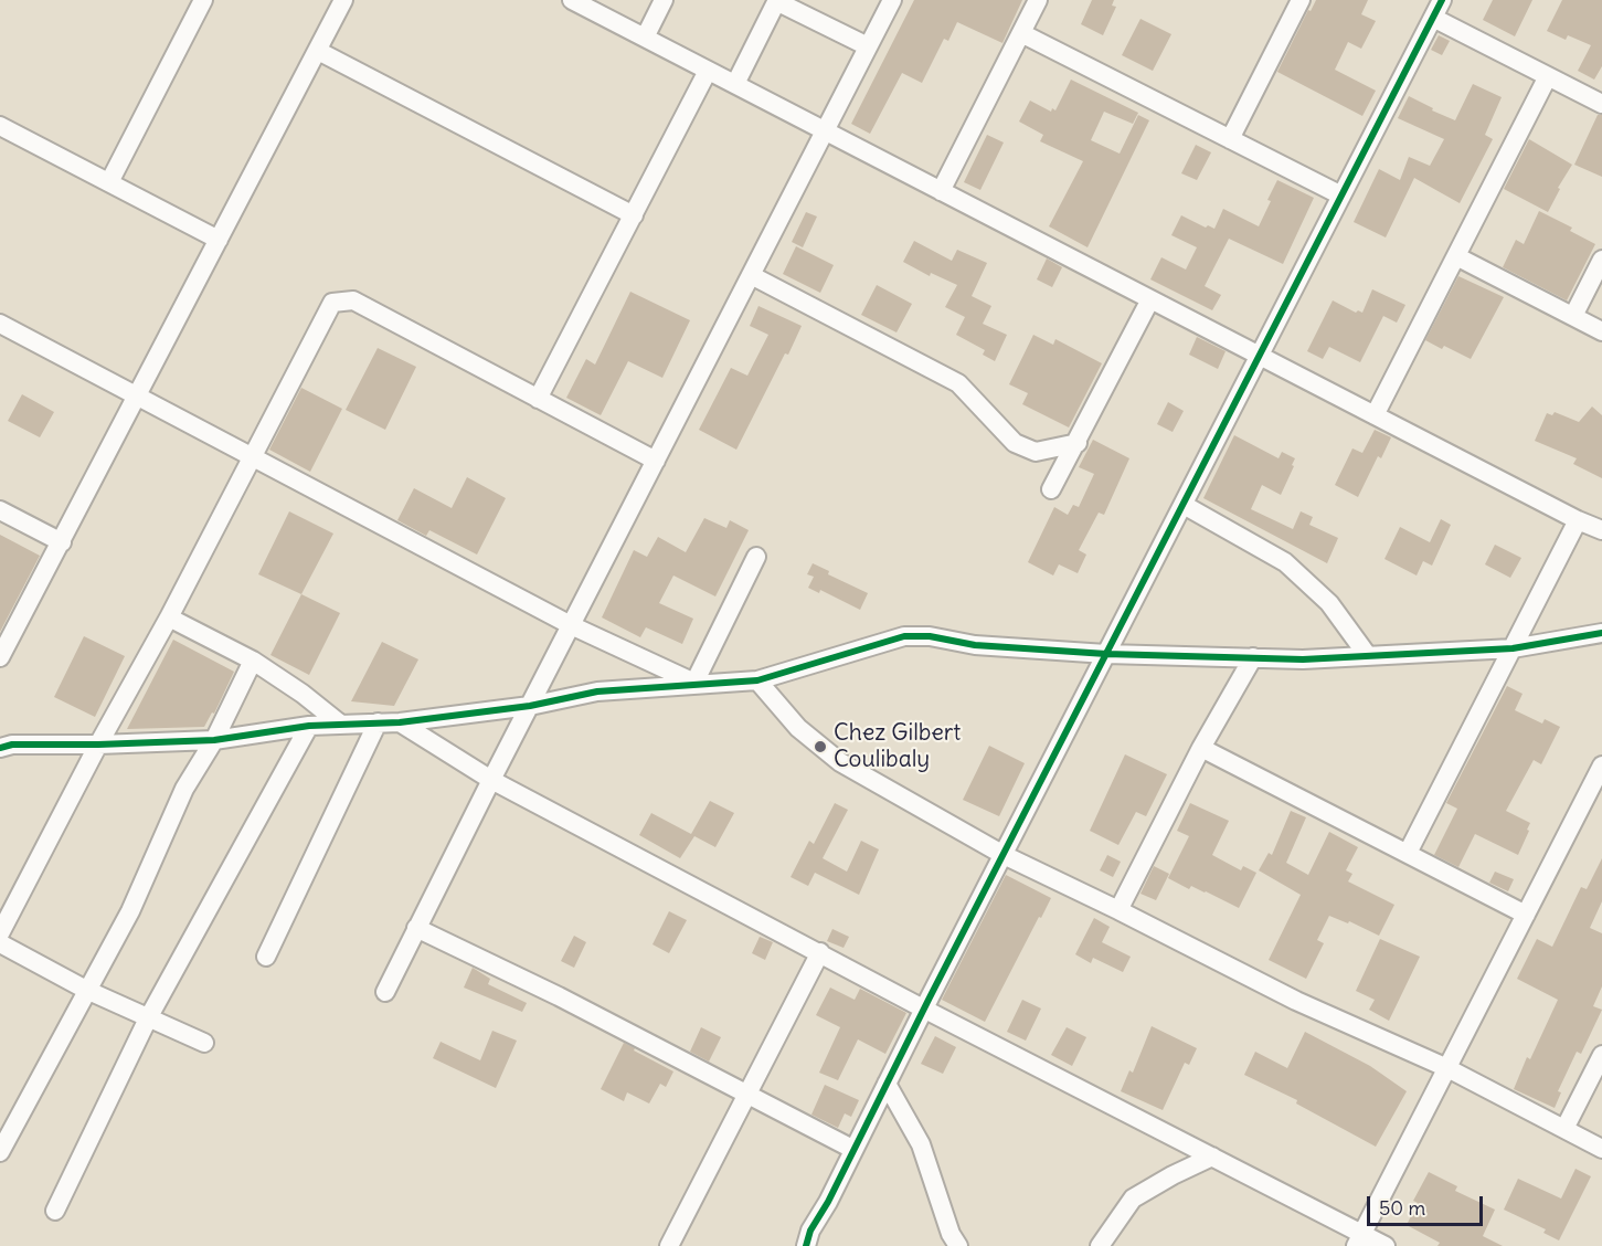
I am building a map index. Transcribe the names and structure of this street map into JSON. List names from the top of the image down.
{
  "places": ["Chez Gilbert Coulibaly"],
  "scale_bar": "50 m"
}
